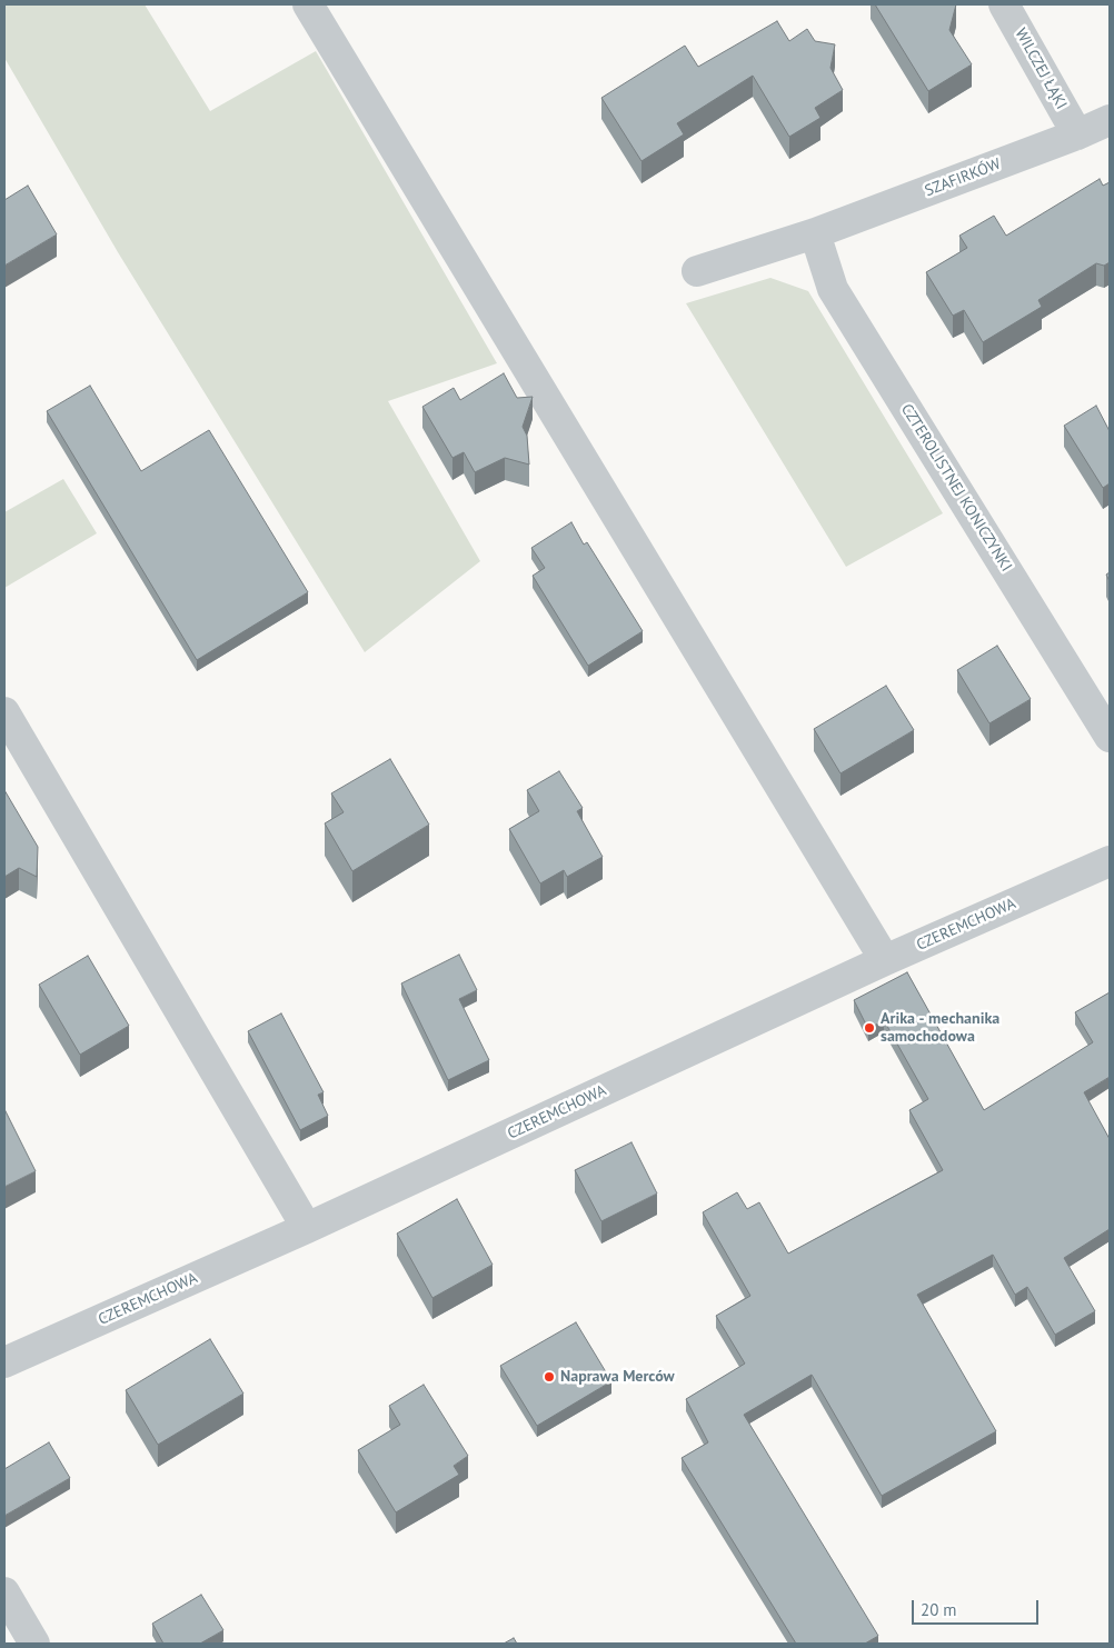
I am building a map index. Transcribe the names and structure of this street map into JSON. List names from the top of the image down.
{
  "streets": {
    "street": [
      "WILCZEJ ŁĄKI",
      "SZAFIRKÓW",
      "CZTEROLISTNEJ KONICZYNKI",
      "CZEREMCHOWA"
    ]
  },
  "crossings": [
    ["WILCZEJ ŁĄKI", "SZAFIRKÓW"],
    ["SZAFIRKÓW", "CZTEROLISTNEJ KONICZYNKI"]
  ],
  "places": ["Arika - mechanika samochodowa", "Naprawa Merców"],
  "scale_bar": "20 m"
}
